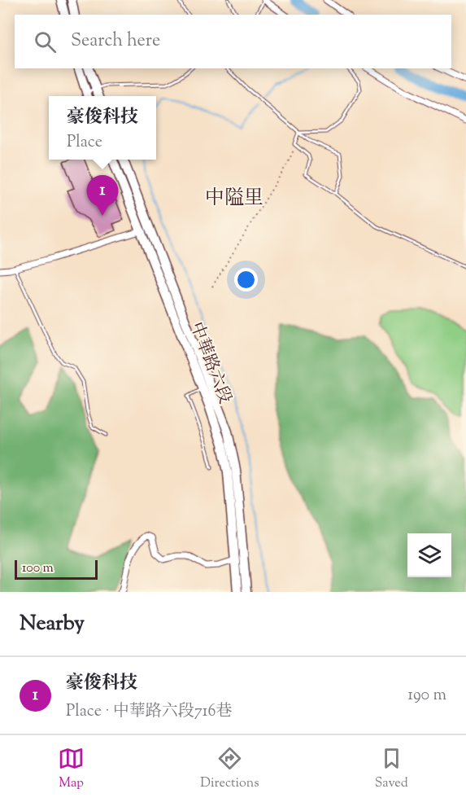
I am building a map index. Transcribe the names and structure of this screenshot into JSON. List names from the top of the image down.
{
  "streets": {
    "main road": ["中華路六段"]
  },
  "districts": ["中隘里"],
  "scale_bar": "100 m",
  "page": {
    "search": "Search here",
    "popup": ["豪俊科技", "Place"],
    "pins": "1",
    "scale": "100 m",
    "heading": "Nearby",
    "list": [
      {
        "mark": "1",
        "name": "豪俊科技",
        "note": "Place · 中華路六段716巷",
        "value": "190 m"
      }
    ],
    "nav": ["Map", "Directions", "Saved"]
  }
}
